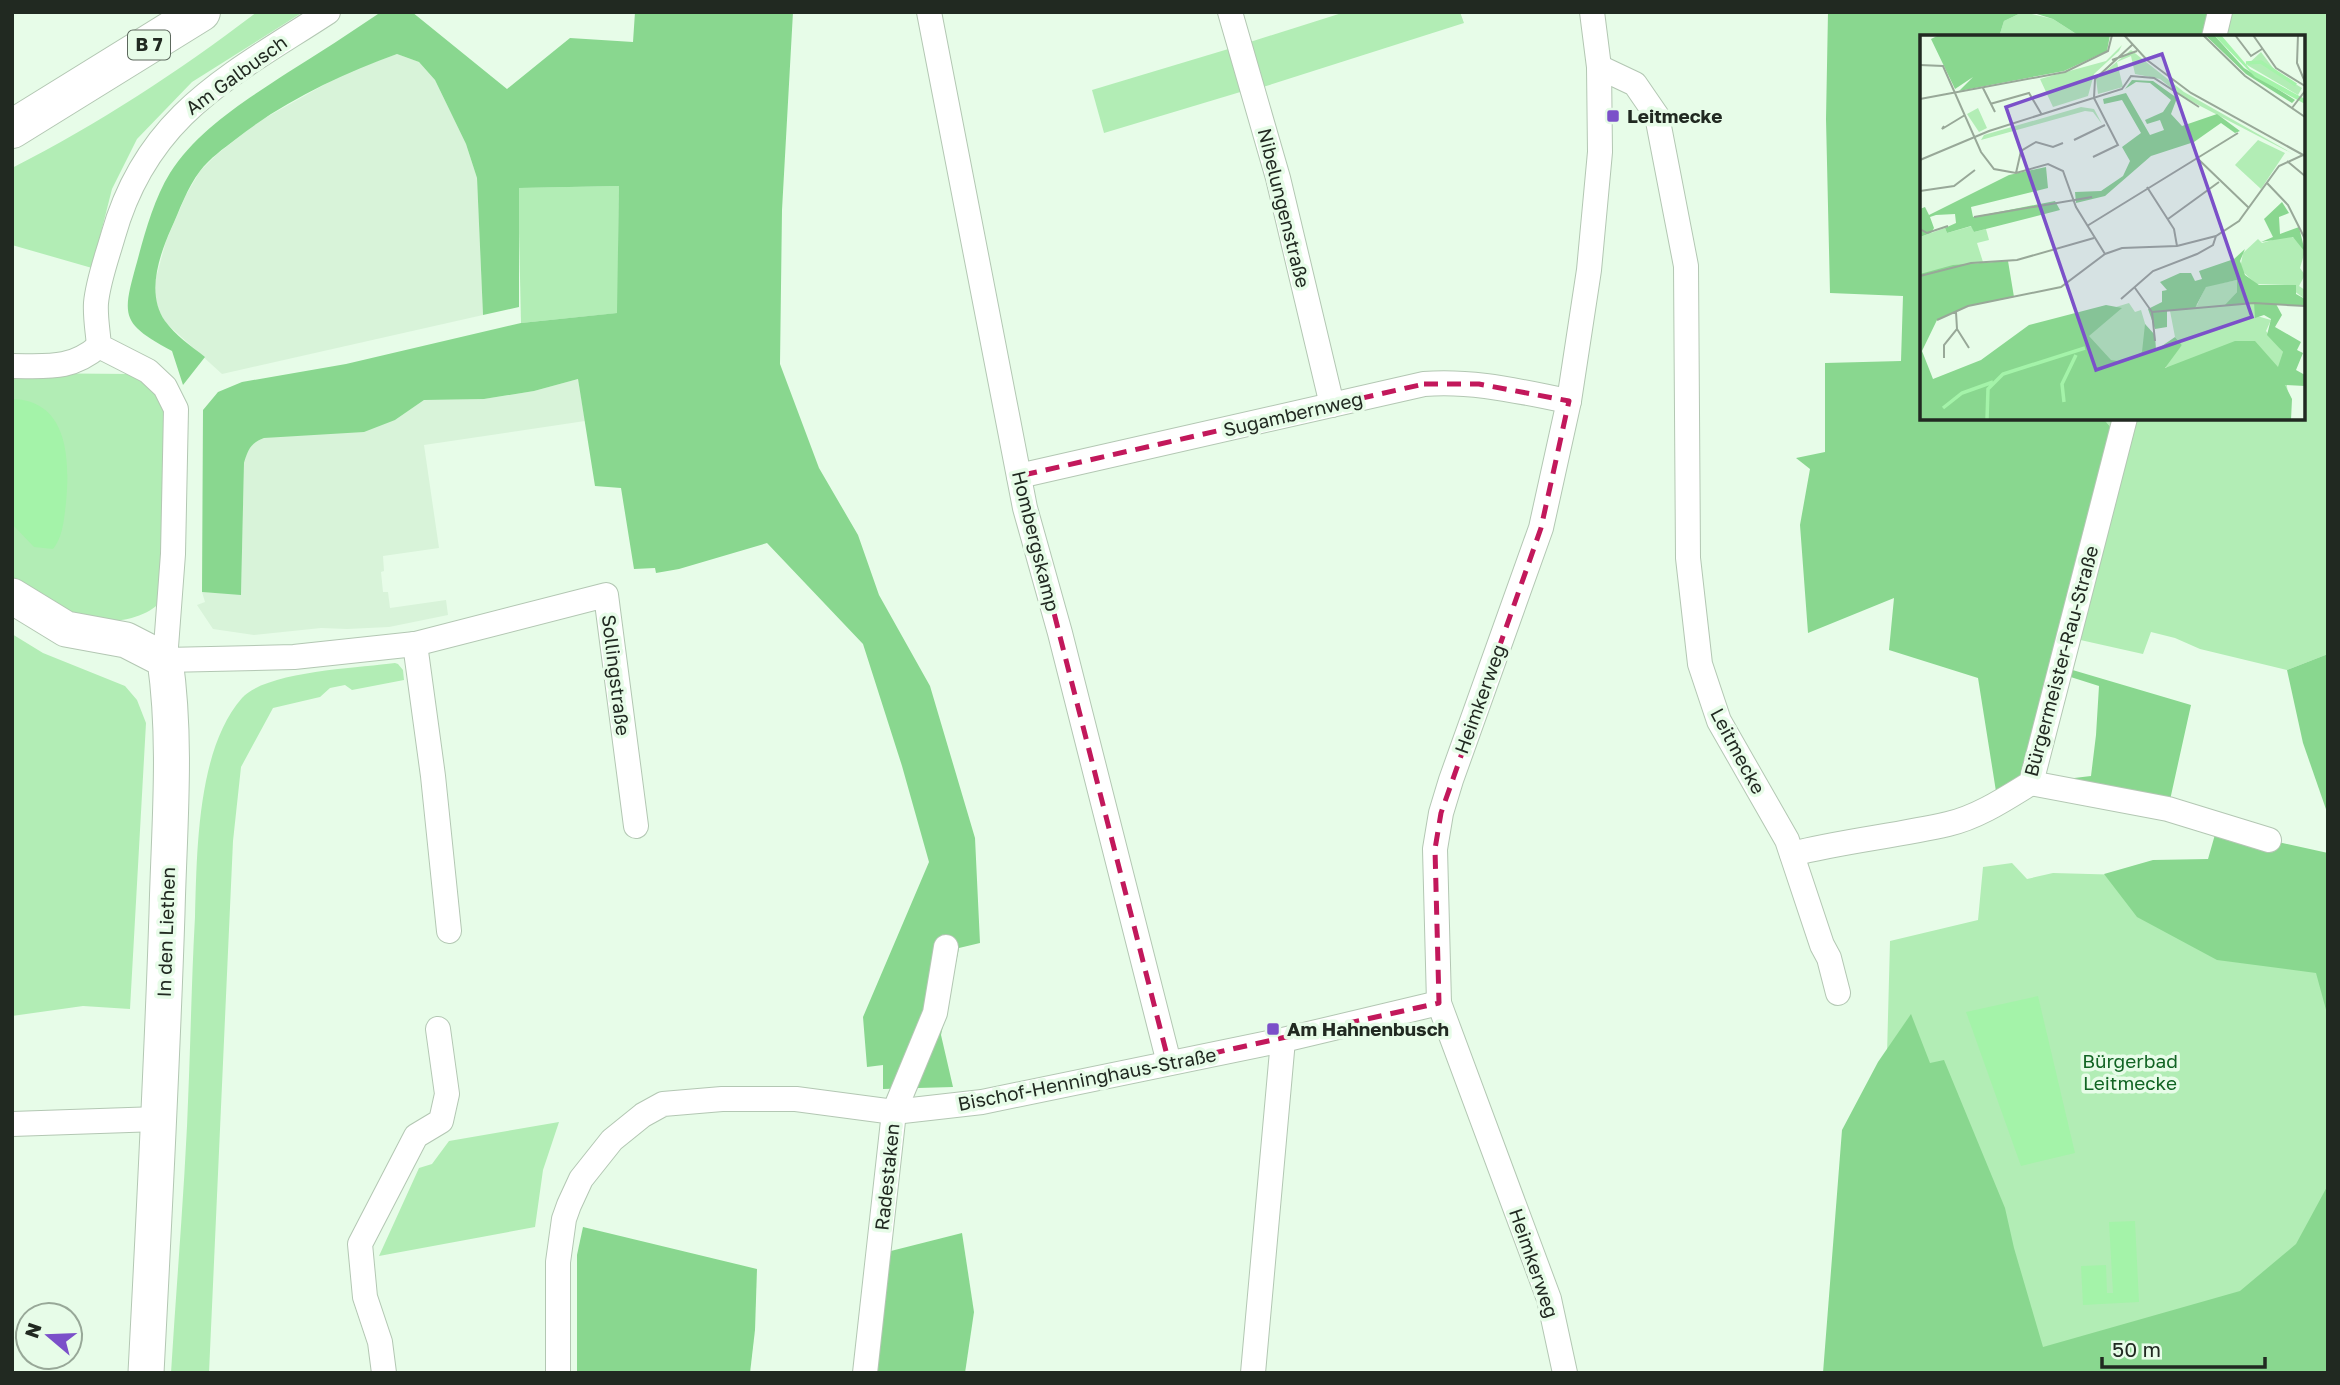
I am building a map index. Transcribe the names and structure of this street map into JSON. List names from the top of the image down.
{
  "streets": {
    "main road": ["B 7"],
    "street": [
      "Am Galbusch",
      "Nibelungenstraße",
      "Sugambernweg",
      "Hombergskamp",
      "Bürgermeister-Rau-Straße",
      "Sollingstraße",
      "Heimkerweg",
      "Leitmecke",
      "In den Liethen",
      "Bischof-Henninghaus-Straße",
      "Radestaken"
    ]
  },
  "crossings": [
    ["Nibelungenstraße", "Sugambernweg"],
    ["Sugambernweg", "Hombergskamp"],
    ["Sugambernweg", "Heimkerweg"],
    ["Hombergskamp", "Bischof-Henninghaus-Straße"],
    ["Bürgermeister-Rau-Straße", "Leitmecke"],
    ["Sollingstraße", "In den Liethen"],
    ["Heimkerweg", "Leitmecke"],
    ["Heimkerweg", "Bischof-Henninghaus-Straße"],
    ["Bischof-Henninghaus-Straße", "Radestaken"]
  ],
  "parks": ["Bürgerbad Leitmecke"],
  "places": {
    "transit": ["Leitmecke", "Am Hahnenbusch"]
  },
  "scale_bar": "50 m",
  "north": "left"
}
